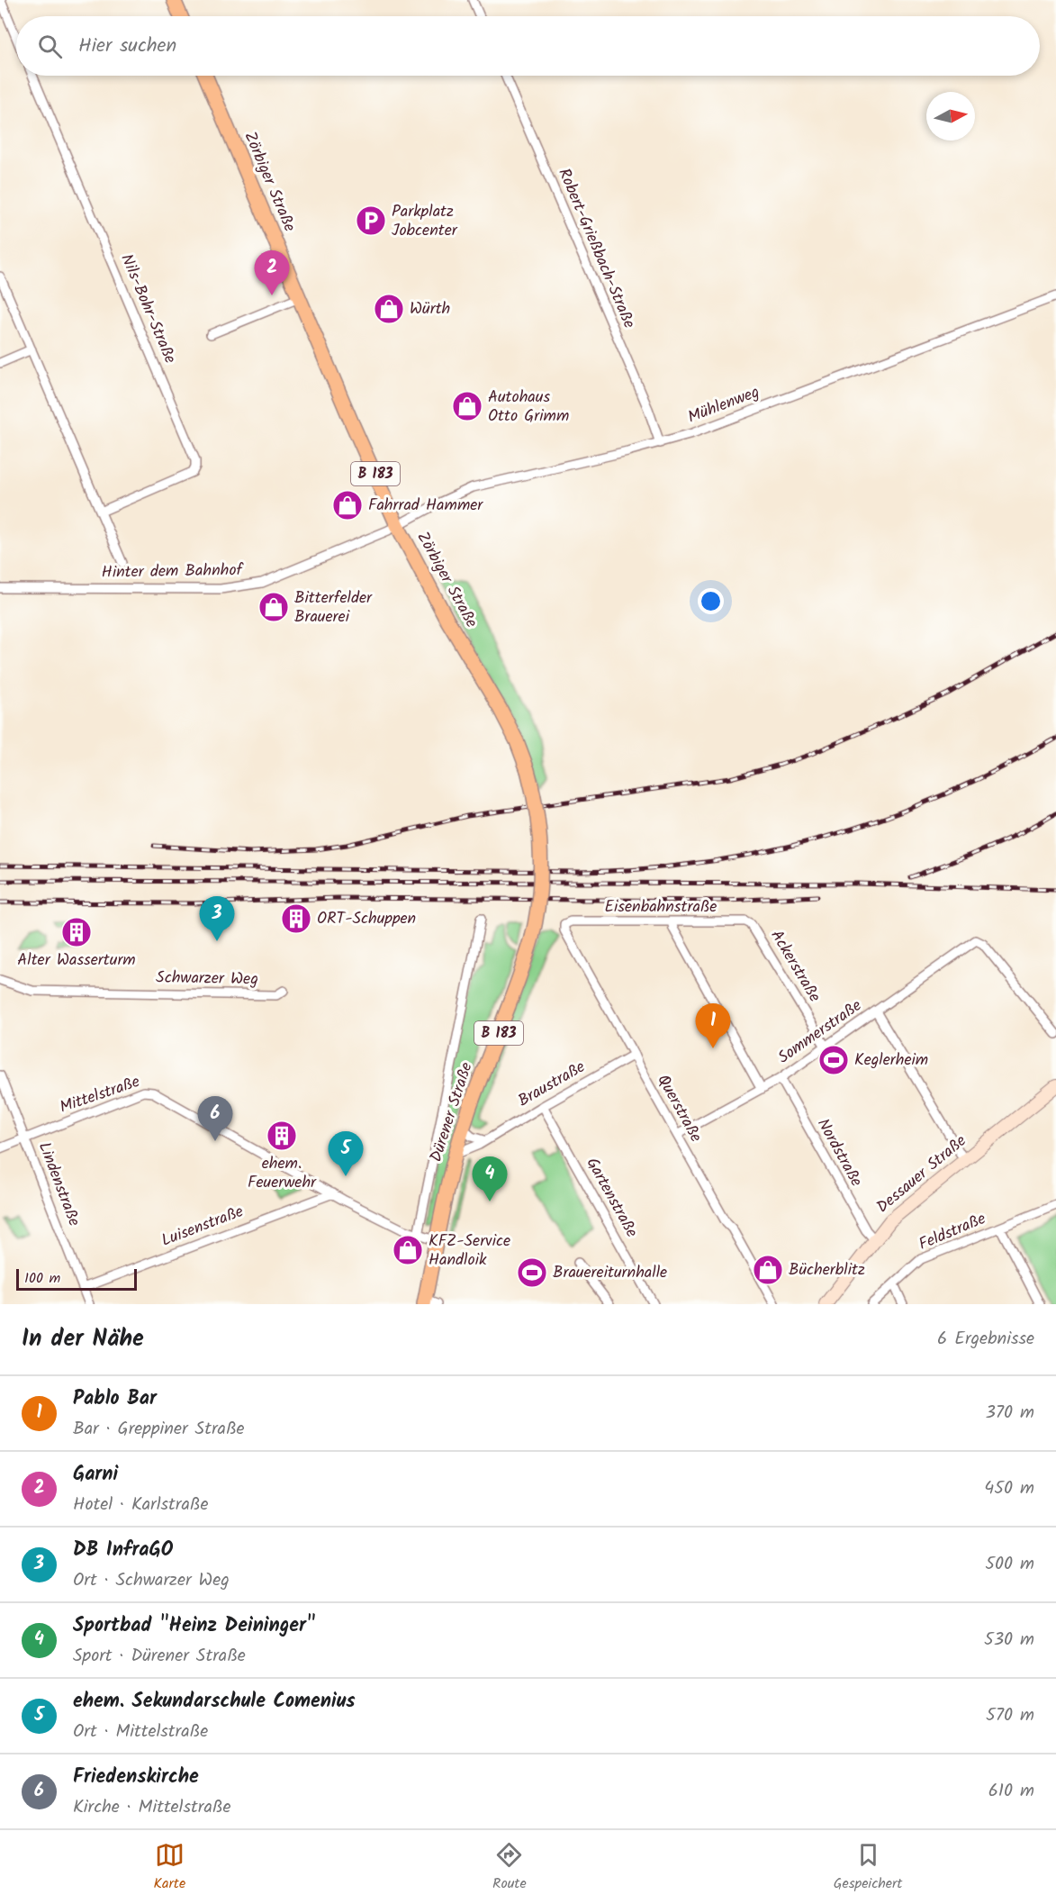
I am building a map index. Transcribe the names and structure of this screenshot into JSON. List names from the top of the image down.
{
  "streets": {
    "main road": ["Zörbiger Straße", "B 183", "Dürener Straße"],
    "street": [
      "Robert-Grießbach-Straße",
      "Nils-Bohr-Straße",
      "Mühlenweg",
      "Hinter dem Bahnhof",
      "Eisenbahnstraße",
      "Ackerstraße",
      "Schwarzer Weg",
      "Sommerstraße",
      "Braustraße",
      "Mittelstraße",
      "Querstraße",
      "Nordstraße",
      "Dessauer Straße",
      "Lindenstraße",
      "Gartenstraße",
      "Luisenstraße",
      "Feldstraße"
    ]
  },
  "crossings": [
    ["Zörbiger Straße", "Mühlenweg"],
    ["Zörbiger Straße", "Hinter dem Bahnhof"],
    ["Zörbiger Straße", "Dürener Straße"],
    ["Robert-Grießbach-Straße", "Mühlenweg"],
    ["Mühlenweg", "Hinter dem Bahnhof"],
    ["Eisenbahnstraße", "Ackerstraße"],
    ["Eisenbahnstraße", "Querstraße"],
    ["Ackerstraße", "Sommerstraße"],
    ["Sommerstraße", "Querstraße"],
    ["Sommerstraße", "Nordstraße"],
    ["Braustraße", "Querstraße"],
    ["Braustraße", "Dürener Straße"],
    ["Braustraße", "Gartenstraße"],
    ["Mittelstraße", "Dürener Straße"],
    ["Mittelstraße", "Lindenstraße"],
    ["Mittelstraße", "Luisenstraße"],
    ["Nordstraße", "Dessauer Straße"],
    ["Lindenstraße", "Luisenstraße"]
  ],
  "places": {
    "parking": ["Parkplatz Jobcenter"],
    "shop": [
      "Würth",
      "Autohaus Otto Grimm",
      "Fahrrad Hammer",
      "Bitterfelder Brauerei",
      "KFZ-Service Handloik",
      "Bücherblitz"
    ],
    "building": ["ORT-Schuppen", "Alter Wasserturm", "ehem. Feuerwehr"],
    "sports": ["Keglerheim", "Brauereiturnhalle"]
  },
  "scale_bar": "100 m",
  "north": "right",
  "page": {
    "search": "Hier suchen",
    "pins": [
      "2",
      "3",
      "1",
      "6",
      "5",
      "4"
    ],
    "scale": "100 m",
    "heading": ["In der Nähe", "6 Ergebnisse"],
    "list": [
      {
        "mark": "1",
        "name": "Pablo Bar",
        "note": "Bar · Greppiner Straße",
        "value": "370 m"
      },
      {
        "mark": "2",
        "name": "Garni",
        "note": "Hotel · Karlstraße",
        "value": "450 m"
      },
      {
        "mark": "3",
        "name": "DB InfraGO",
        "note": "Ort · Schwarzer Weg",
        "value": "500 m"
      },
      {
        "mark": "4",
        "name": "Sportbad \"Heinz Deininger\"",
        "note": "Sport · Dürener Straße",
        "value": "530 m"
      },
      {
        "mark": "5",
        "name": "ehem. Sekundarschule Comenius",
        "note": "Ort · Mittelstraße",
        "value": "570 m"
      },
      {
        "mark": "6",
        "name": "Friedenskirche",
        "note": "Kirche · Mittelstraße",
        "value": "610 m"
      }
    ],
    "nav": ["Karte", "Route", "Gespeichert"]
  }
}
